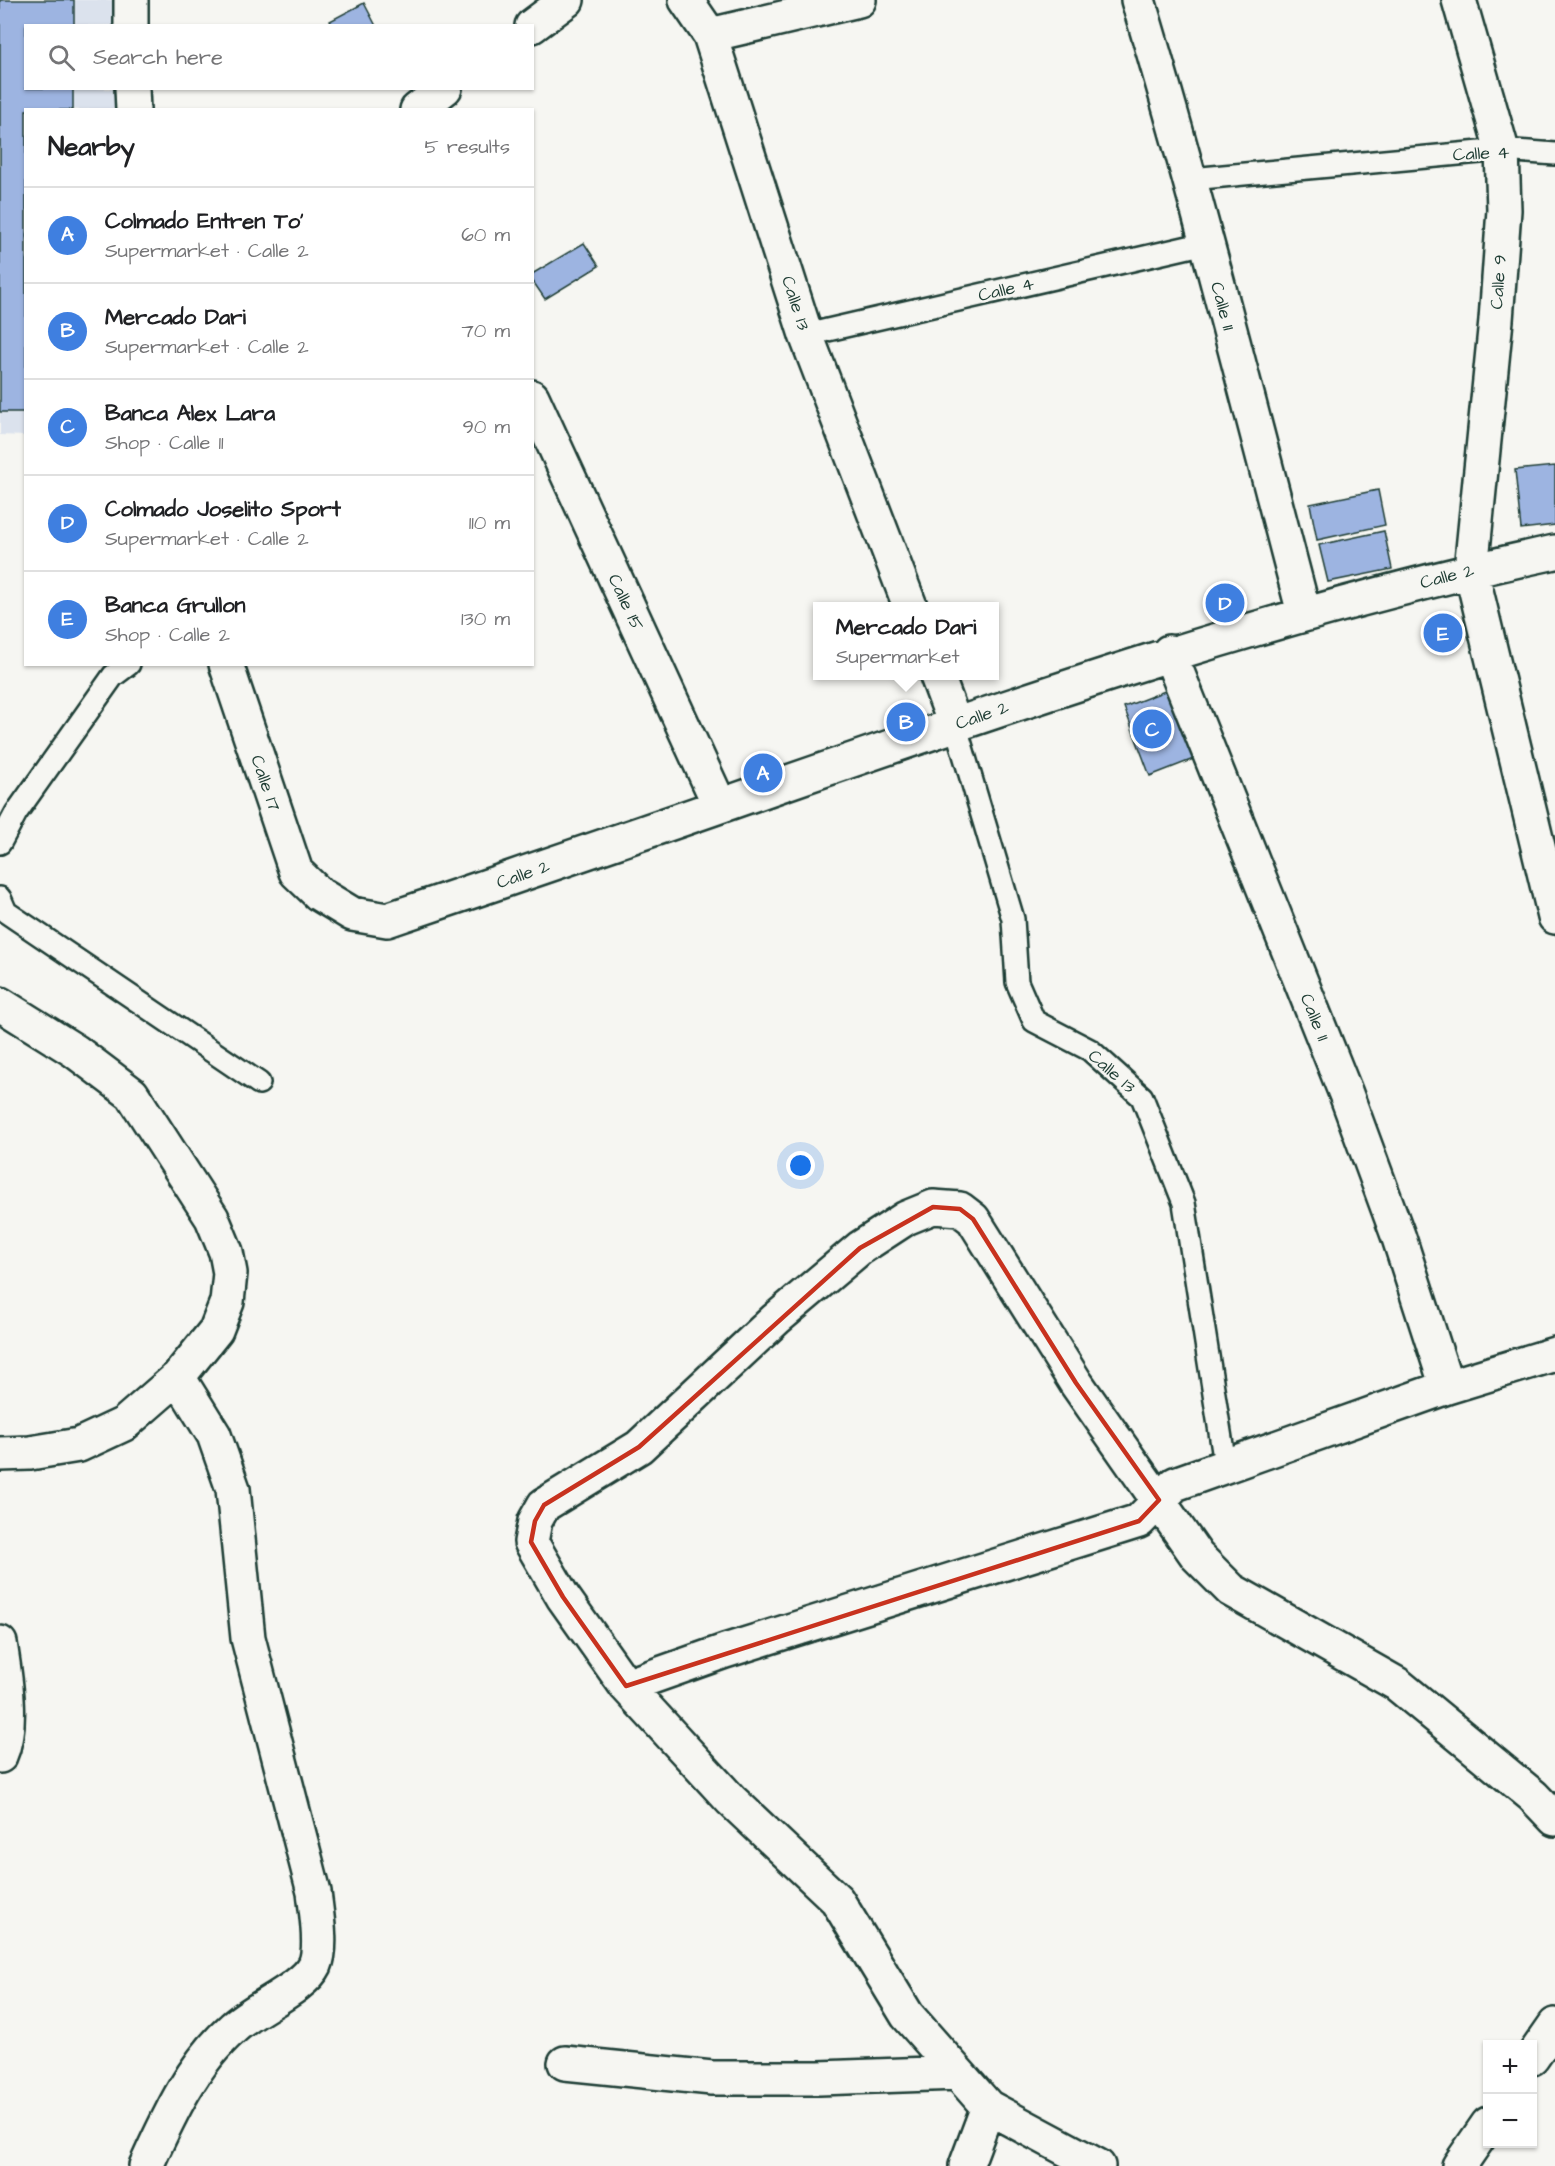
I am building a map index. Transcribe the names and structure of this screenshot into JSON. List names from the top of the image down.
{
  "streets": {
    "street": [
      "Calle 9",
      "Calle 13",
      "Calle 11",
      "Calle 2",
      "Calle 15",
      "Calle 17"
    ],
    "lane": ["Calle 4"]
  },
  "crossings": [
    ["Calle 4", "Calle 9"],
    ["Calle 4", "Calle 13"],
    ["Calle 4", "Calle 11"],
    ["Calle 9", "Calle 2"],
    ["Calle 13", "Calle 2"],
    ["Calle 11", "Calle 2"],
    ["Calle 2", "Calle 15"],
    ["Calle 2", "Calle 17"]
  ],
  "page": {
    "search": "Search here",
    "heading": ["Nearby", "5 results"],
    "list": [
      {
        "mark": "A",
        "name": "Colmado Entren To'",
        "note": "Supermarket · Calle 2",
        "value": "60 m"
      },
      {
        "mark": "B",
        "name": "Mercado Dari",
        "note": "Supermarket · Calle 2",
        "value": "70 m"
      },
      {
        "mark": "C",
        "name": "Banca Alex Lara",
        "note": "Shop · Calle 11",
        "value": "90 m"
      },
      {
        "mark": "D",
        "name": "Colmado Joselito Sport",
        "note": "Supermarket · Calle 2",
        "value": "110 m"
      },
      {
        "mark": "E",
        "name": "Banca Grullon",
        "note": "Shop · Calle 2",
        "value": "130 m"
      }
    ],
    "pins": [
      "D",
      "E",
      "B",
      "C",
      "A"
    ],
    "popup": ["Mercado Dari", "Supermarket"],
    "map_buttons": ["+", "−"]
  }
}
